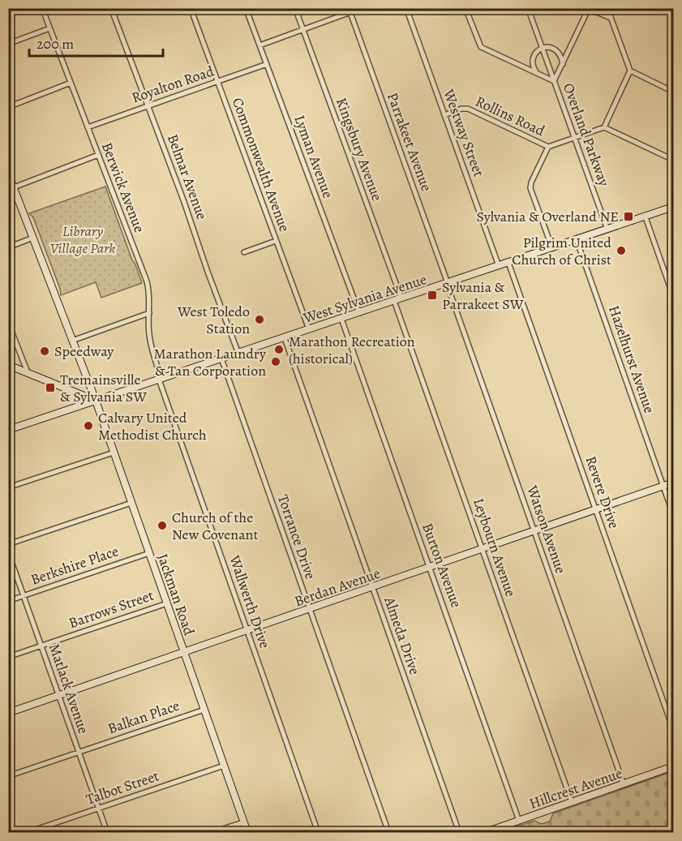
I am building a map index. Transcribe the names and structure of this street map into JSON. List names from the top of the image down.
{
  "streets": {
    "street": [
      "Royalton Road",
      "Rollins Road",
      "Westway Street",
      "Overland Parkway",
      "Parrakeet Avenue",
      "Kingsbury Avenue",
      "Lyman Avenue",
      "Commonwealth Avenue",
      "Belmar Avenue",
      "Berwick Avenue",
      "West Sylvania Avenue",
      "Hazelhurst Avenue",
      "Revere Drive",
      "Watson Avenue",
      "Torrance Drive",
      "Leybourn Avenue",
      "Berkshire Place",
      "Burton Avenue",
      "Berdan Avenue",
      "Jackman Road",
      "Wallwerth Drive",
      "Barrows Street",
      "Almeda Drive",
      "Matlack Avenue",
      "Balkan Place",
      "Talbot Street",
      "Hillcrest Avenue"
    ]
  },
  "crossings": [
    ["Royalton Road", "Lyman Avenue"],
    ["Royalton Road", "Commonwealth Avenue"],
    ["Royalton Road", "Belmar Avenue"],
    ["Royalton Road", "Berwick Avenue"],
    ["Rollins Road", "Westway Street"],
    ["Rollins Road", "Overland Parkway"],
    ["Westway Street", "West Sylvania Avenue"],
    ["Overland Parkway", "West Sylvania Avenue"],
    ["Parrakeet Avenue", "West Sylvania Avenue"],
    ["Parrakeet Avenue", "Watson Avenue"],
    ["Kingsbury Avenue", "West Sylvania Avenue"],
    ["Lyman Avenue", "West Sylvania Avenue"],
    ["Commonwealth Avenue", "West Sylvania Avenue"],
    ["Belmar Avenue", "West Sylvania Avenue"],
    ["Berwick Avenue", "West Sylvania Avenue"],
    ["Berwick Avenue", "Wallwerth Drive"],
    ["West Sylvania Avenue", "Hazelhurst Avenue"],
    ["West Sylvania Avenue", "Revere Drive"],
    ["West Sylvania Avenue", "Watson Avenue"],
    ["West Sylvania Avenue", "Torrance Drive"],
    ["West Sylvania Avenue", "Leybourn Avenue"],
    ["West Sylvania Avenue", "Burton Avenue"],
    ["West Sylvania Avenue", "Jackman Road"],
    ["West Sylvania Avenue", "Wallwerth Drive"],
    ["West Sylvania Avenue", "Almeda Drive"],
    ["Hazelhurst Avenue", "Berdan Avenue"],
    ["Revere Drive", "Berdan Avenue"],
    ["Watson Avenue", "Berdan Avenue"],
    ["Watson Avenue", "Hillcrest Avenue"],
    ["Torrance Drive", "Berdan Avenue"],
    ["Leybourn Avenue", "Berdan Avenue"],
    ["Leybourn Avenue", "Hillcrest Avenue"],
    ["Berkshire Place", "Jackman Road"],
    ["Berkshire Place", "Matlack Avenue"],
    ["Burton Avenue", "Berdan Avenue"],
    ["Burton Avenue", "Hillcrest Avenue"],
    ["Berdan Avenue", "Jackman Road"],
    ["Berdan Avenue", "Wallwerth Drive"],
    ["Berdan Avenue", "Almeda Drive"],
    ["Berdan Avenue", "Matlack Avenue"],
    ["Jackman Road", "Barrows Street"],
    ["Jackman Road", "Balkan Place"],
    ["Jackman Road", "Talbot Street"],
    ["Barrows Street", "Matlack Avenue"],
    ["Matlack Avenue", "Balkan Place"],
    ["Matlack Avenue", "Talbot Street"]
  ],
  "parks": ["Library Village Park"],
  "places": {
    "transit": ["Sylvania & Overland NE", "Sylvania & Parrakeet SW", "Tremainsville & Sylvania SW"],
    "other": [
      "Pilgrim United Church of Christ",
      "West Toledo Station",
      "Marathon Recreation (historical)",
      "Speedway",
      "Marathon Laundry & Tan Corporation",
      "Calvary United Methodist Church",
      "Church of the New Covenant"
    ]
  },
  "scale_bar": "200 m"
}
